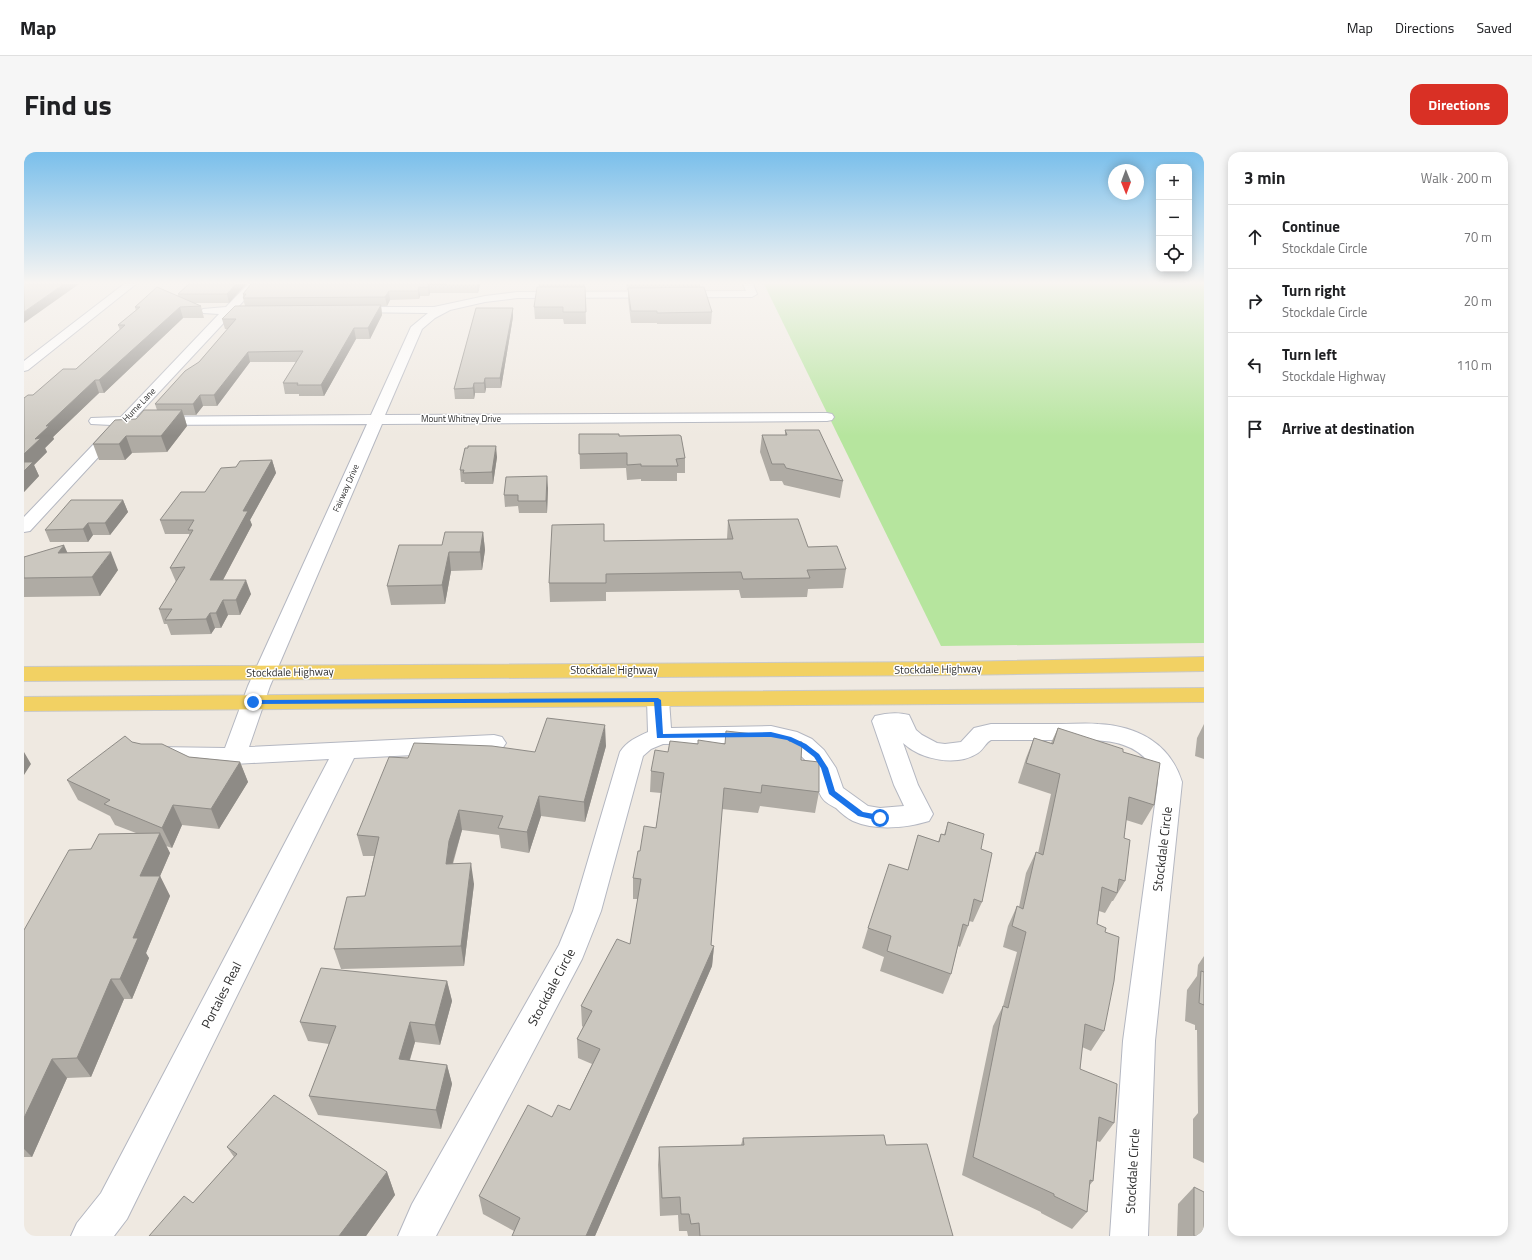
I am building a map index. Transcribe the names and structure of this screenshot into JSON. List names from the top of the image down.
{
  "streets": {
    "main road": ["Stockdale Highway"],
    "street": [
      "Hume Lane",
      "Mount Whitney Drive",
      "Fairway Drive",
      "Stockdale Circle",
      "Portales Real"
    ]
  },
  "crossings": [
    ["Hume Lane", "Mount Whitney Drive"],
    ["Mount Whitney Drive", "Fairway Drive"],
    ["Fairway Drive", "Stockdale Highway"],
    ["Stockdale Highway", "Stockdale Circle"]
  ],
  "north": "bottom",
  "page": {
    "header": "Map",
    "nav": ["Map", "Directions", "Saved"],
    "title": "Find us",
    "buttons": "Directions",
    "heading": ["3 min", "Walk · 200 m"],
    "map_buttons": ["+", "−"],
    "list": [
      ["Continue", "Stockdale Circle", "70 m"],
      ["Turn right", "Stockdale Circle", "20 m"],
      ["Turn left", "Stockdale Highway", "110 m"],
      "Arrive at destination"
    ]
  }
}
